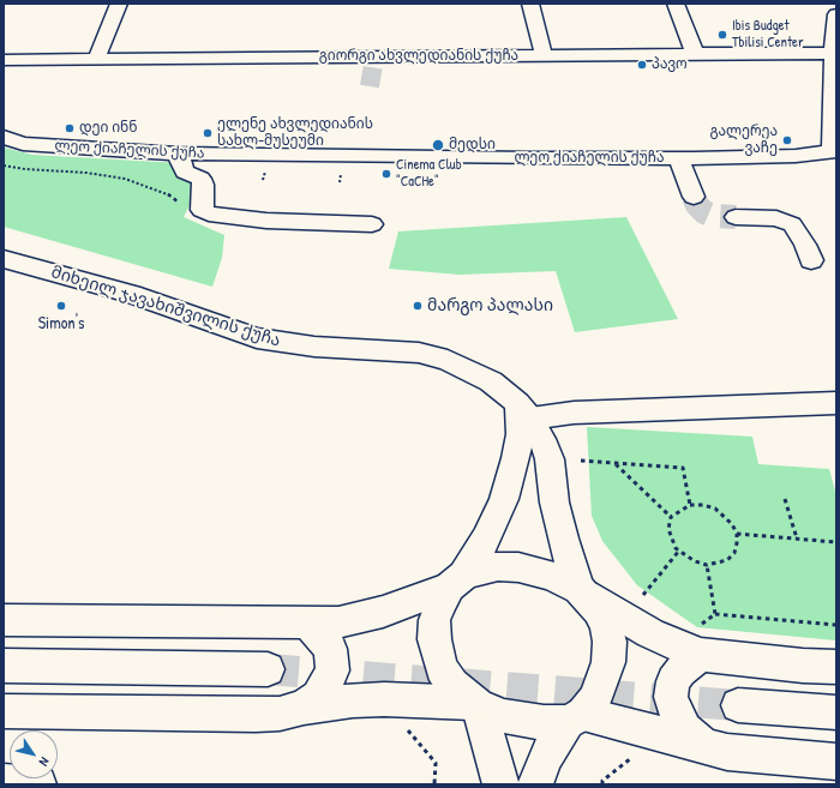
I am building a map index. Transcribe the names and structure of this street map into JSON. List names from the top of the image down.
{
  "streets": {
    "main road": ["გიორგი ახვლედიანის ქუჩა", "ლეო ქიაჩელის ქუჩა", "მიხეილ ჯავახიშვილის ქუჩა"]
  },
  "places": [
    "Ibis Budget Tbilisi Center",
    "პავო",
    "დეი ინნ",
    "ელენე ახვლედიანის სახლ-მუსეუმი",
    "გალერეა ვაჩე",
    "მედსი",
    "Cinema Club \"CaCHe\"",
    "Simon's",
    "მარგო პალასი"
  ],
  "north": "bottom right"
}
